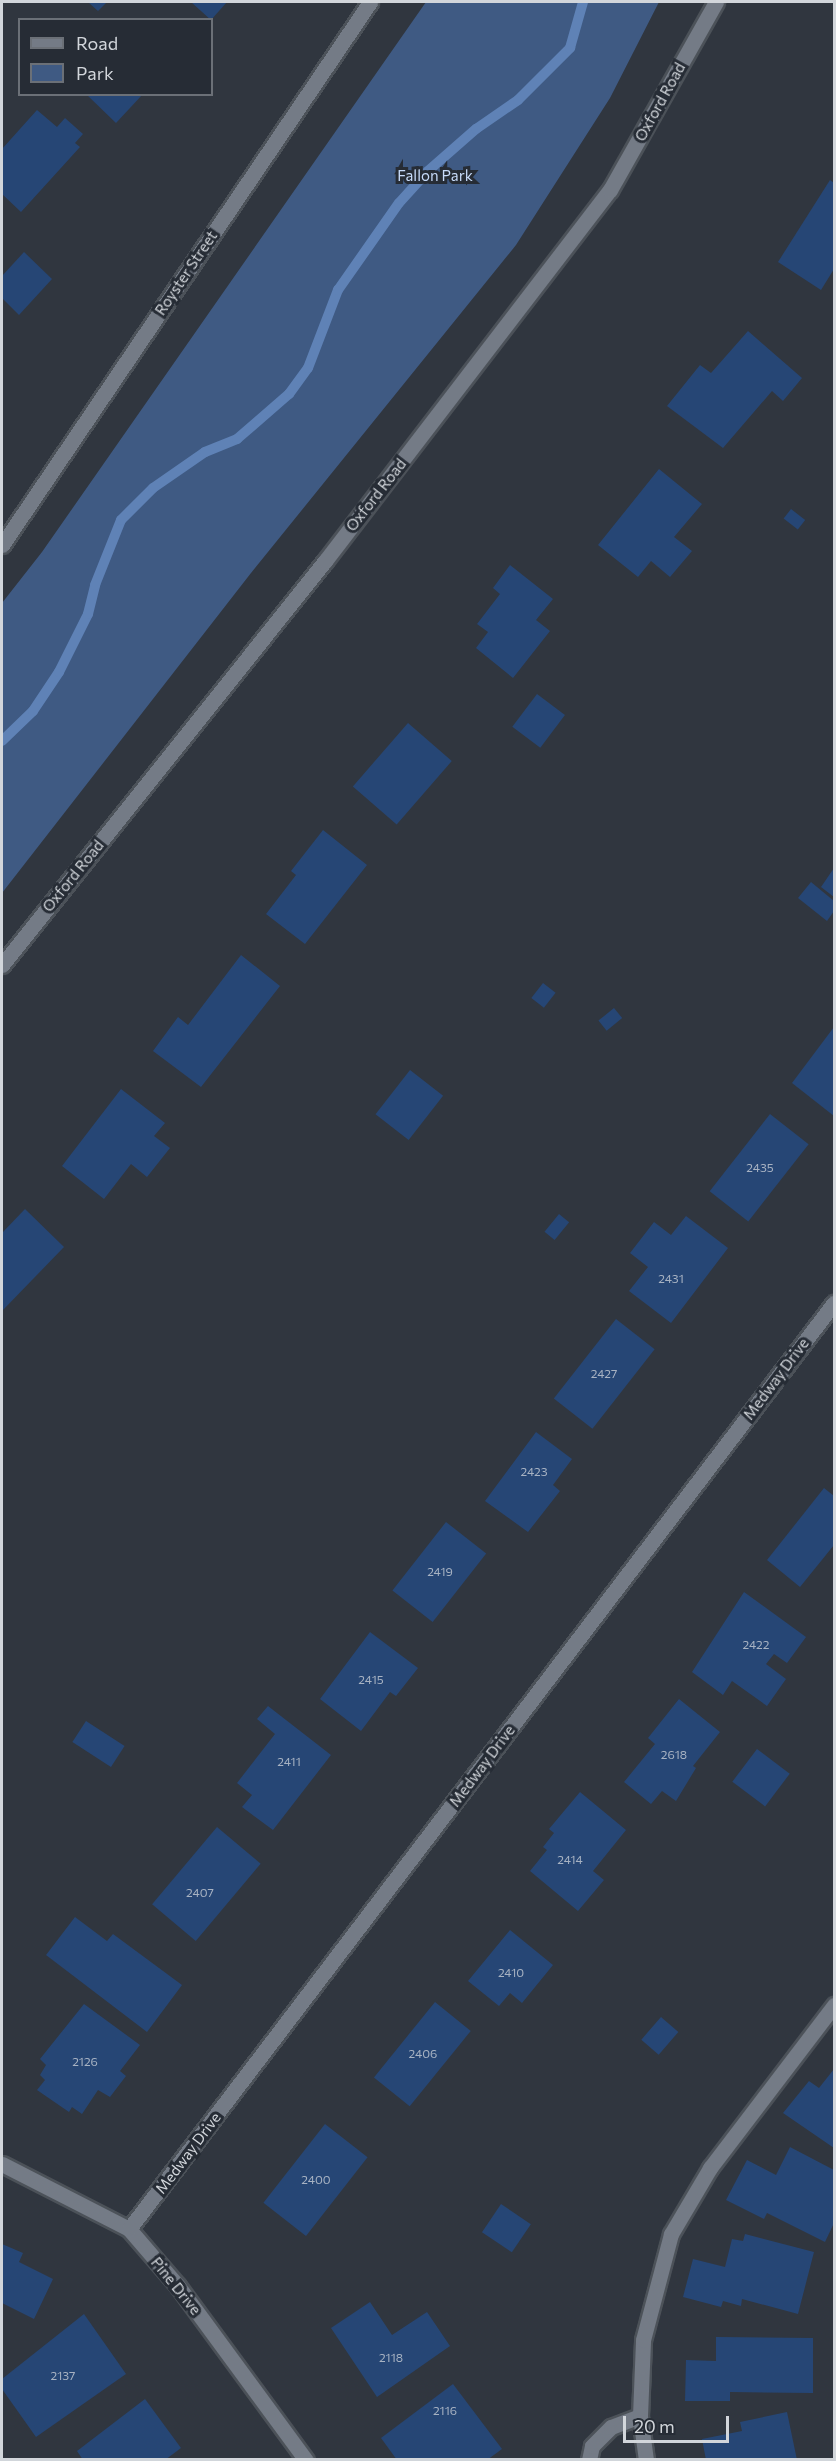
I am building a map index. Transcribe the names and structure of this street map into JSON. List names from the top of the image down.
{
  "streets": {
    "street": [
      "Oxford Road",
      "Royster Street",
      "Medway Drive",
      "Pine Drive"
    ]
  },
  "crossings": [
    ["Medway Drive", "Pine Drive"]
  ],
  "parks": ["Fallon Park"],
  "house_numbers": [
    "2435",
    "2431",
    "2427",
    "2423",
    "2419",
    "2422",
    "2415",
    "2618",
    "2411",
    "2414",
    "2407",
    "2410",
    "2406",
    "2126",
    "2400",
    "2118",
    "2137",
    "2116"
  ],
  "legend": ["Road", "Park"],
  "scale_bar": "20 m"
}
